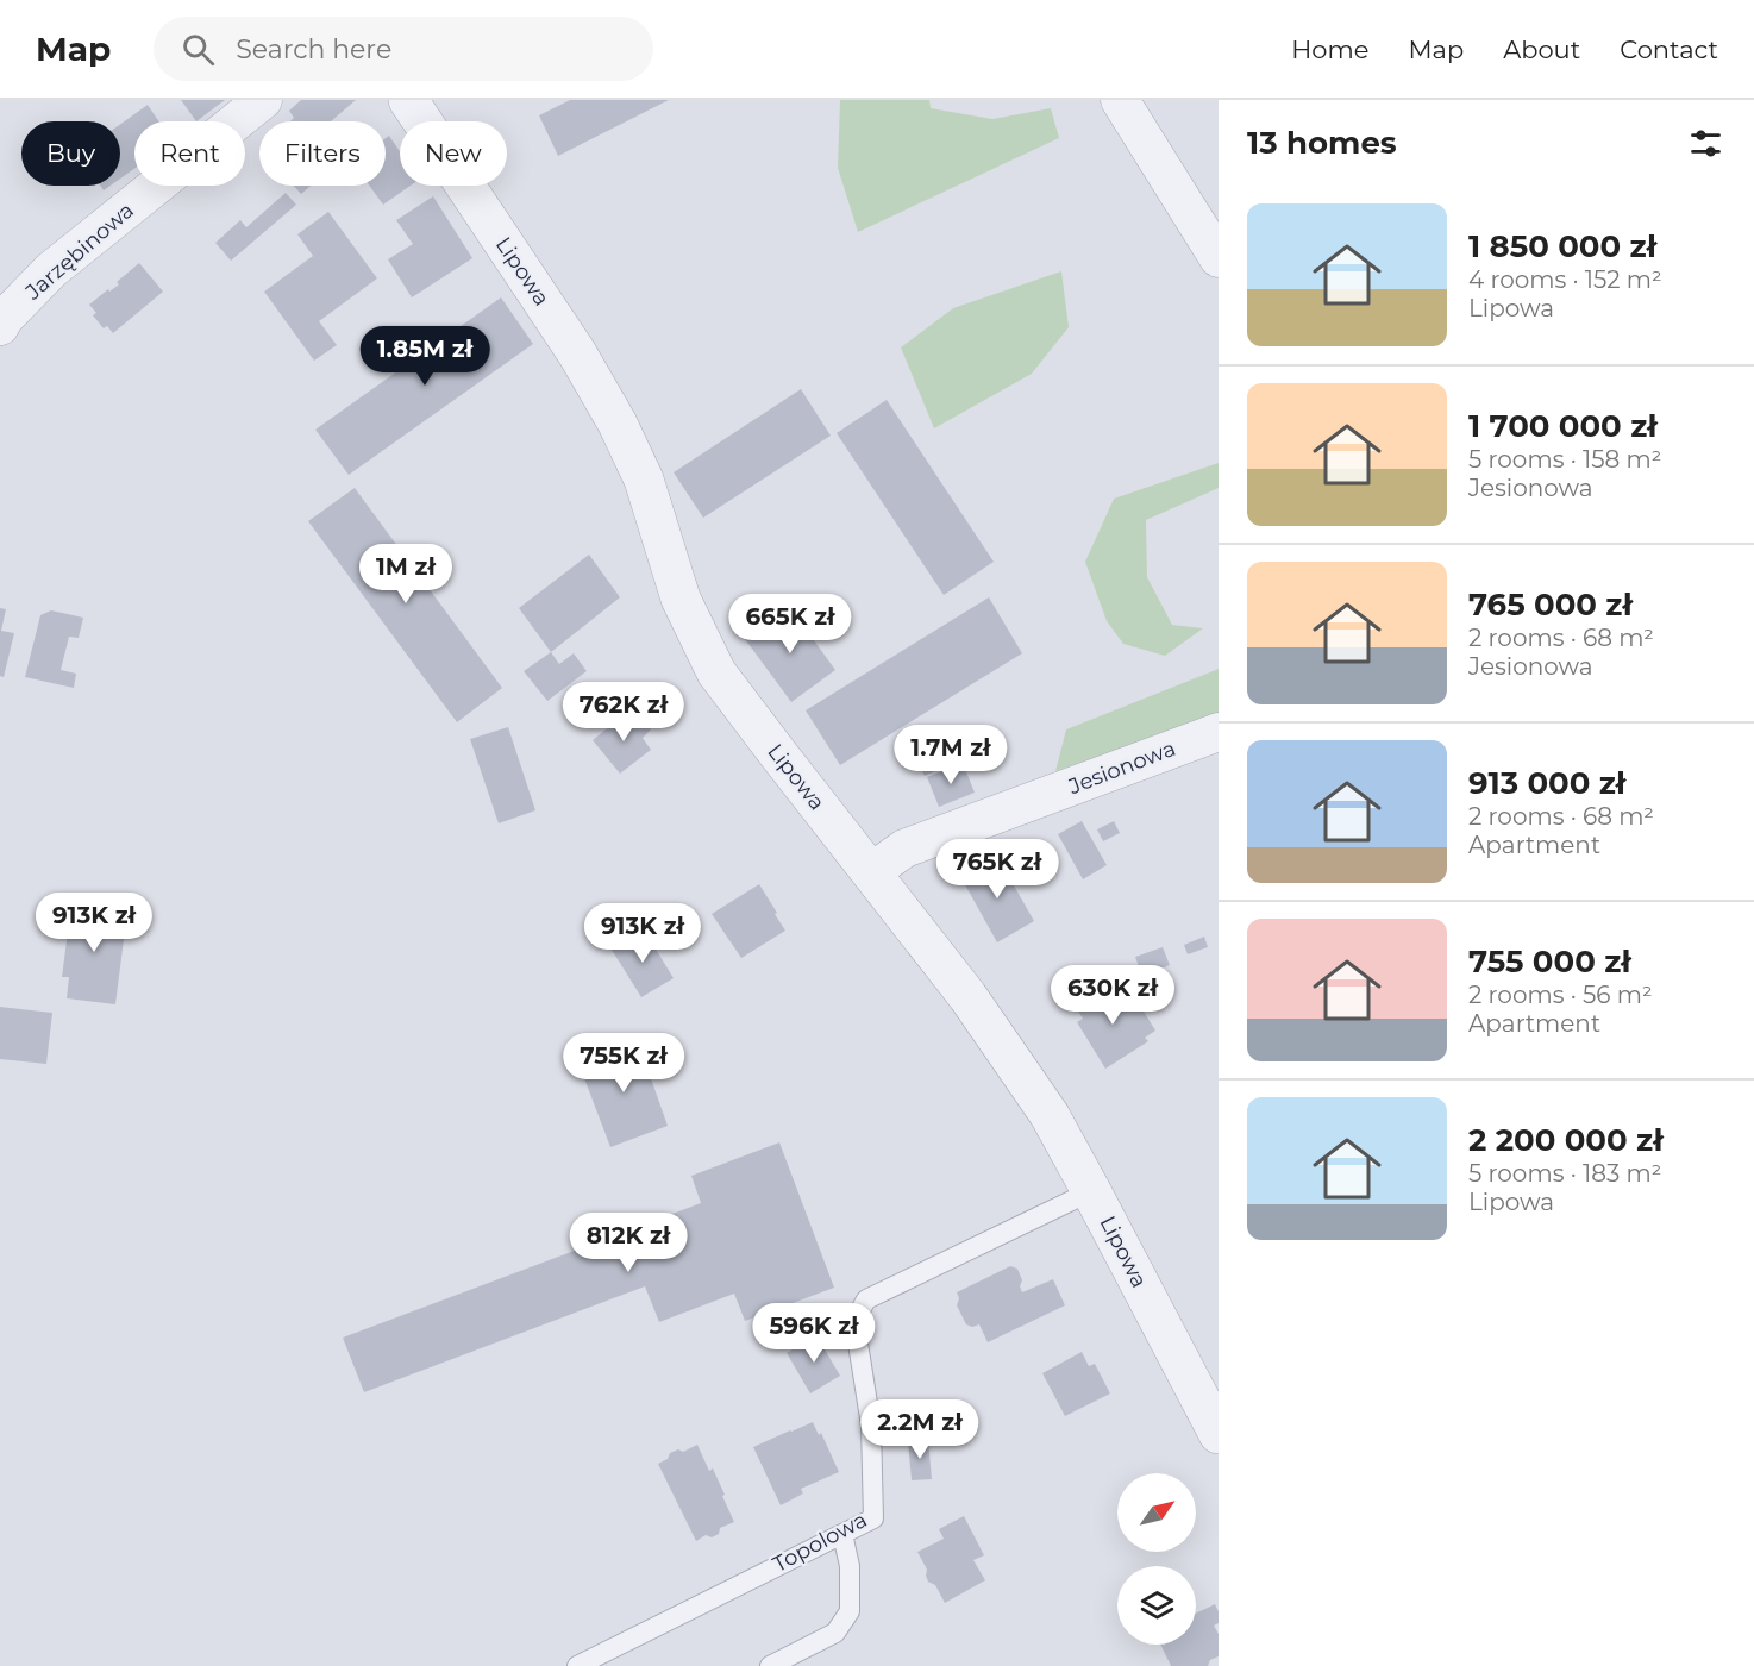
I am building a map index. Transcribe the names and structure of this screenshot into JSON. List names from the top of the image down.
{
  "streets": {
    "street": ["Jarzębinowa", "Lipowa", "Jesionowa"],
    "lane": ["Topolowa"]
  },
  "crossings": [
    ["Lipowa", "Jesionowa"],
    ["Lipowa", "Topolowa"]
  ],
  "north": "top right",
  "page": {
    "header": "Map",
    "search": "Search here",
    "nav": [
      "Home",
      "Map",
      "About",
      "Contact"
    ],
    "heading": "13 homes",
    "chip": [
      "Buy",
      "Rent",
      "Filters",
      "New"
    ],
    "list": [
      {
        "name": "1 850 000 zł",
        "note": "4 rooms · 152 m² · Lipowa"
      },
      {
        "name": "1 700 000 zł",
        "note": "5 rooms · 158 m² · Jesionowa"
      },
      {
        "name": "765 000 zł",
        "note": "2 rooms · 68 m² · Jesionowa"
      },
      {
        "name": "913 000 zł",
        "note": "2 rooms · 68 m² · Apartment"
      },
      {
        "name": "755 000 zł",
        "note": "2 rooms · 56 m² · Apartment"
      },
      {
        "name": "2 200 000 zł",
        "note": "5 rooms · 183 m² · Lipowa"
      }
    ],
    "price": [
      "1.85M zł",
      "1M zł",
      "665K zł",
      "762K zł",
      "1.7M zł",
      "765K zł",
      "913K zł",
      "913K zł",
      "630K zł",
      "755K zł",
      "812K zł",
      "596K zł",
      "2.2M zł"
    ]
  }
}
